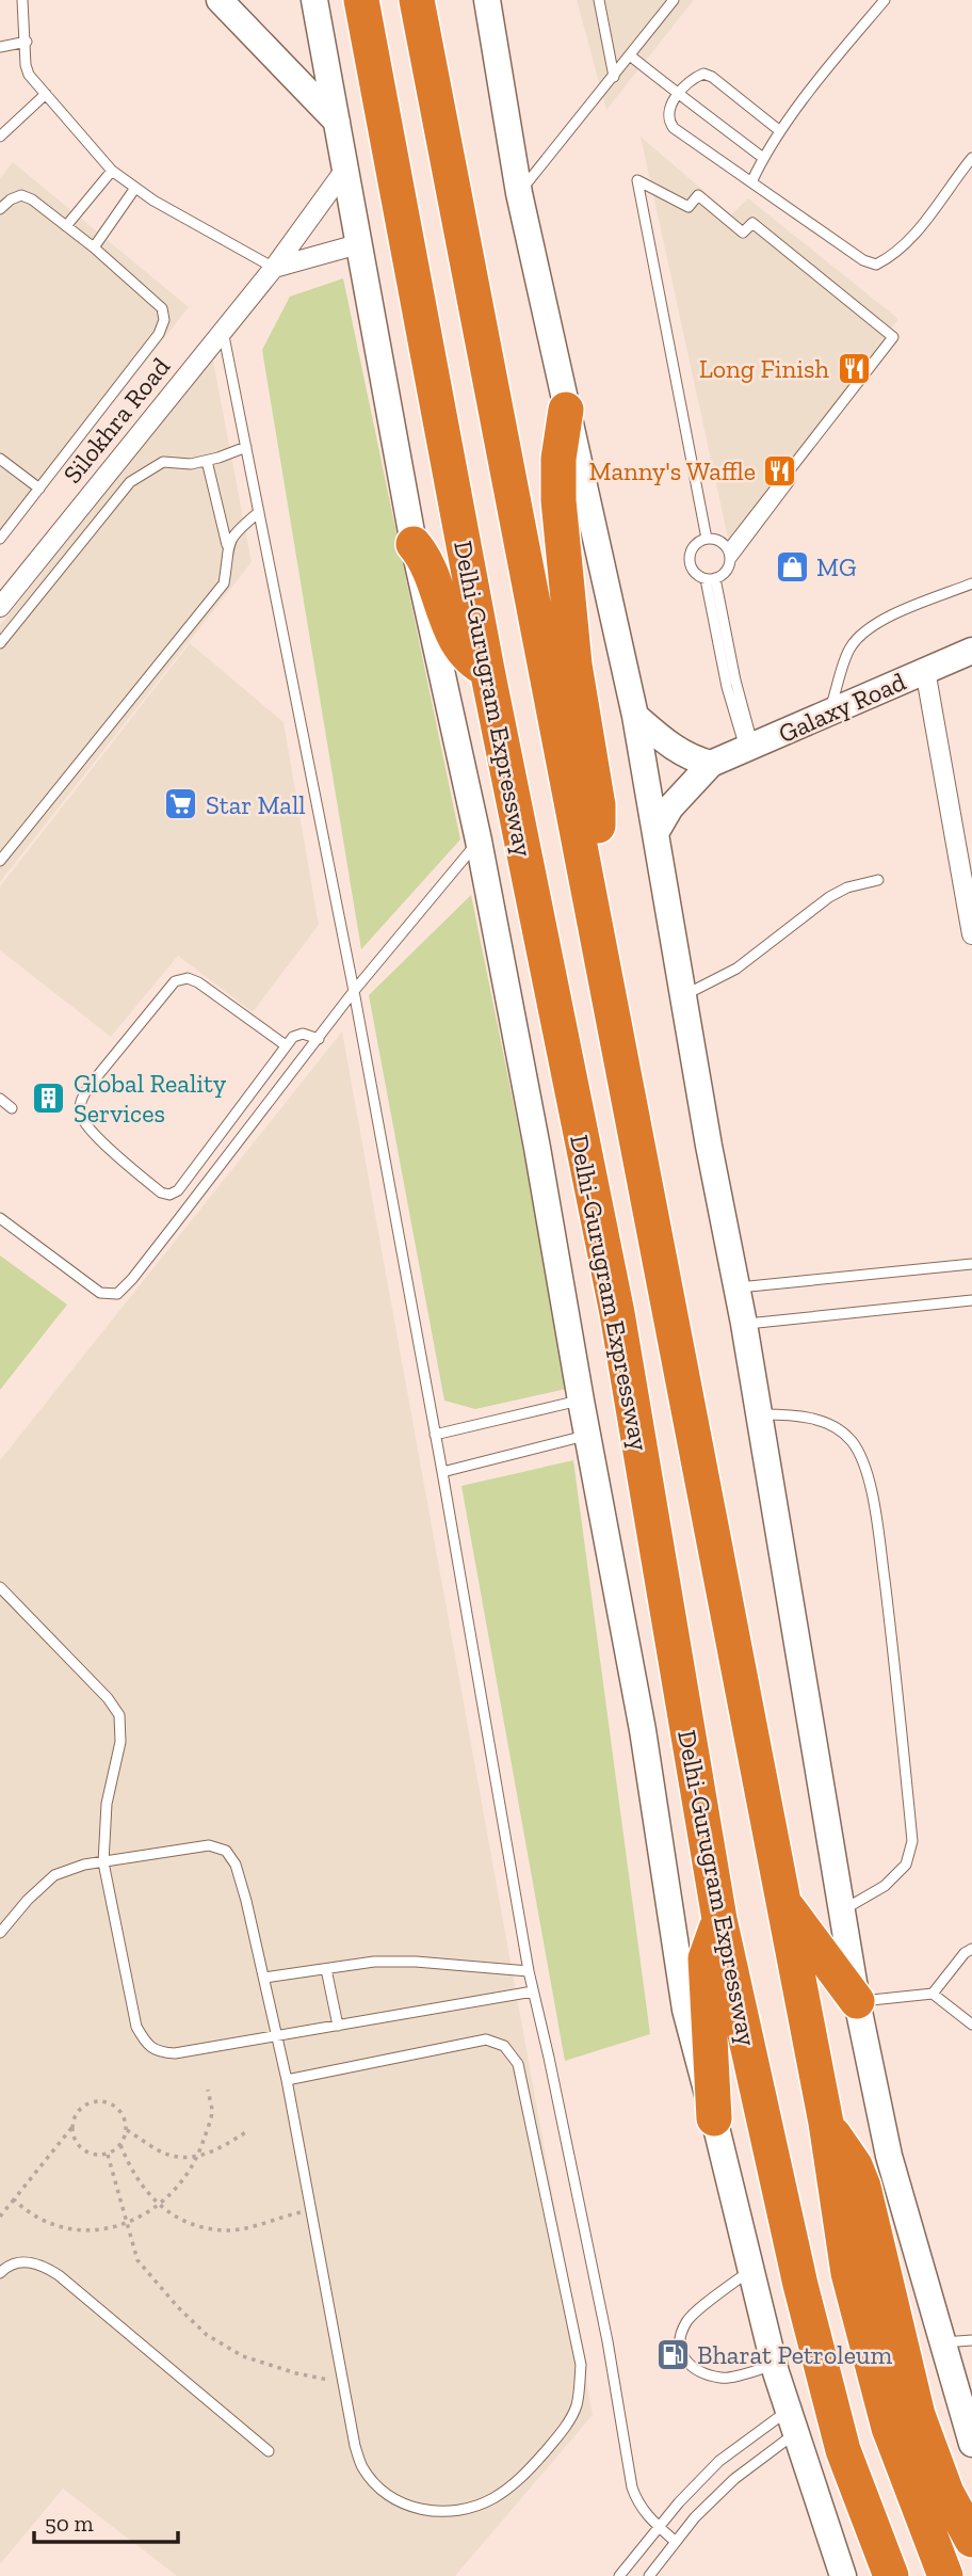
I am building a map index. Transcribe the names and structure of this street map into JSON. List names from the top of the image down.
{
  "streets": {
    "highway": ["Delhi-Gurugram Expressway"],
    "main road": ["Galaxy Road"],
    "street": ["Silokhra Road"]
  },
  "places": {
    "restaurant": ["Long Finish", "Manny's Waffle"],
    "shop": ["MG"],
    "supermarket": ["Star Mall"],
    "building": ["Global Reality Services"],
    "fuel station": ["Bharat Petroleum"]
  },
  "scale_bar": "50 m"
}
